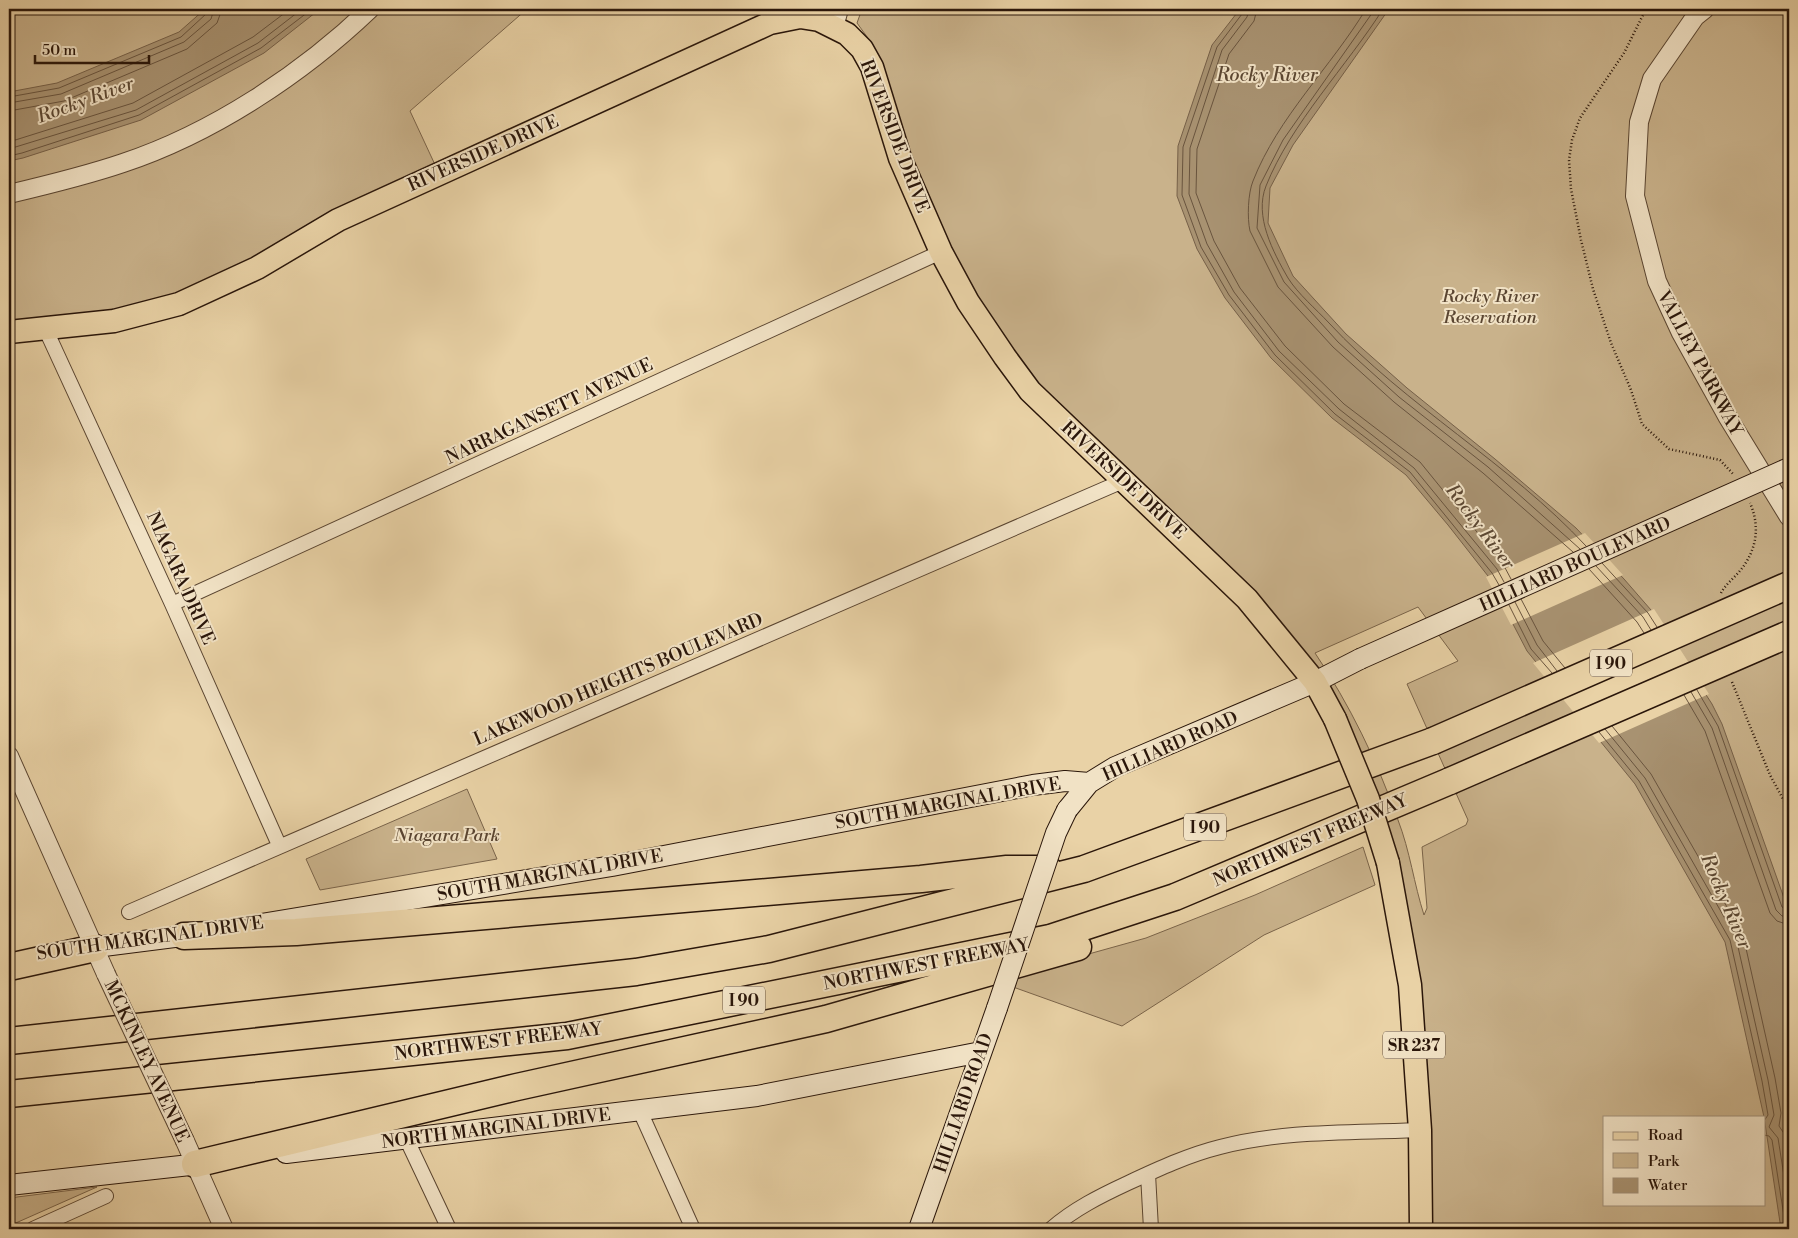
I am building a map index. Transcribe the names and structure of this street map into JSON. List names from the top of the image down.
{
  "streets": {
    "highway": ["I 90", "NORTHWEST FREEWAY"],
    "main road": [
      "RIVERSIDE DRIVE",
      "HILLIARD BOULEVARD",
      "HILLIARD ROAD",
      "SOUTH MARGINAL DRIVE",
      "SR 237",
      "NORTH MARGINAL DRIVE"
    ],
    "street": [
      "VALLEY PARKWAY",
      "NARRAGANSETT AVENUE",
      "NIAGARA DRIVE",
      "LAKEWOOD HEIGHTS BOULEVARD",
      "MCKINLEY AVENUE"
    ]
  },
  "crossings": [
    ["RIVERSIDE DRIVE", "NARRAGANSETT AVENUE"],
    ["RIVERSIDE DRIVE", "NIAGARA DRIVE"],
    ["RIVERSIDE DRIVE", "LAKEWOOD HEIGHTS BOULEVARD"],
    ["RIVERSIDE DRIVE", "HILLIARD ROAD"],
    ["NARRAGANSETT AVENUE", "NIAGARA DRIVE"],
    ["HILLIARD BOULEVARD", "HILLIARD ROAD"],
    ["NIAGARA DRIVE", "LAKEWOOD HEIGHTS BOULEVARD"],
    ["HILLIARD ROAD", "SOUTH MARGINAL DRIVE"],
    ["HILLIARD ROAD", "NORTH MARGINAL DRIVE"],
    ["SOUTH MARGINAL DRIVE", "MCKINLEY AVENUE"],
    ["MCKINLEY AVENUE", "NORTH MARGINAL DRIVE"]
  ],
  "water": ["Rocky River"],
  "parks": ["Rocky River Reservation", "Niagara Park"],
  "legend": ["Road", "Park", "Water"],
  "scale_bar": "50 m"
}
